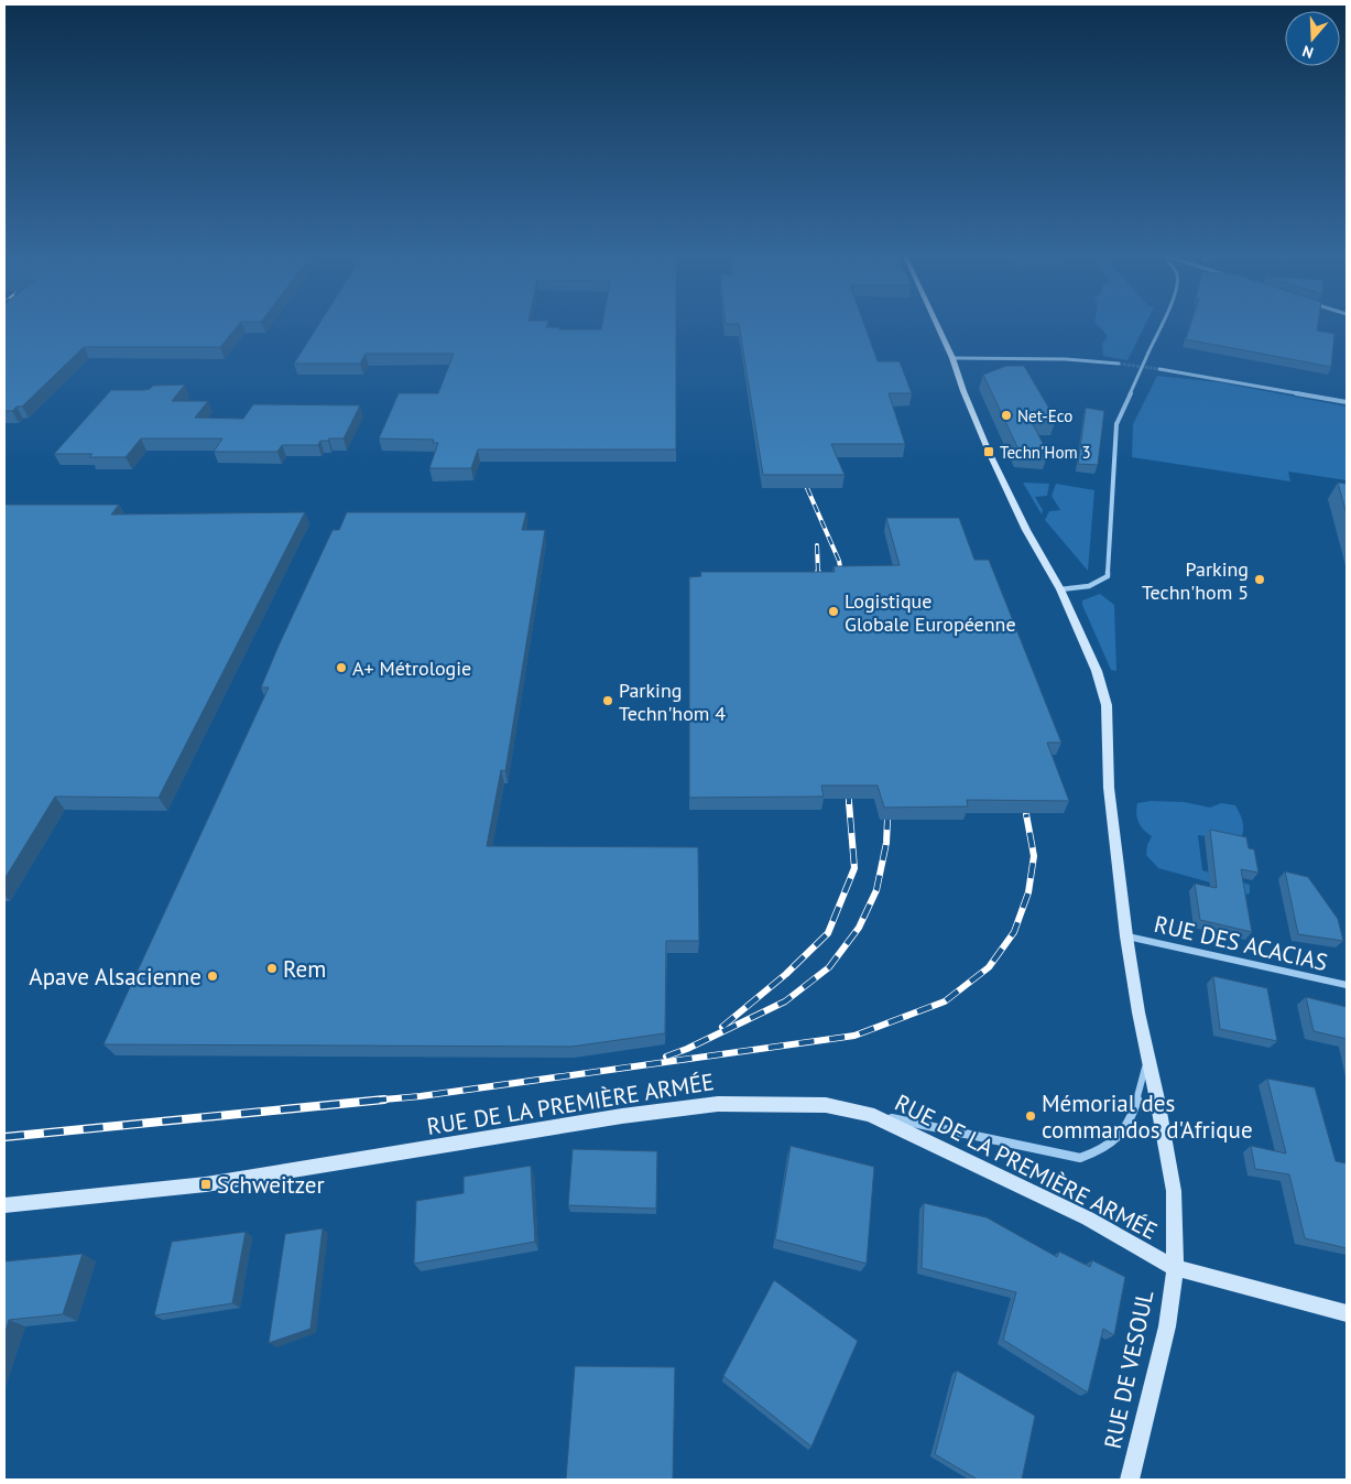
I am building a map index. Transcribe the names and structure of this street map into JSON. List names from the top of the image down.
{
  "streets": {
    "street": ["RUE DES ACACIAS", "RUE DE LA PREMIÈRE ARMÉE", "RUE DE VESOUL"]
  },
  "crossings": [
    ["RUE DES ACACIAS", "RUE DE VESOUL"],
    ["RUE DE LA PREMIÈRE ARMÉE", "RUE DE VESOUL"]
  ],
  "places": {
    "other": [
      "Net-Eco",
      "Parking Techn'hom 5",
      "Logistique Globale Européenne",
      "A+ Métrologie",
      "Parking Techn'hom 4",
      "Rem",
      "Apave Alsacienne",
      "Mémorial des commandos d'Afrique"
    ],
    "transit": ["Techn'Hom 3", "Schweitzer"]
  },
  "north": "bottom"
}
